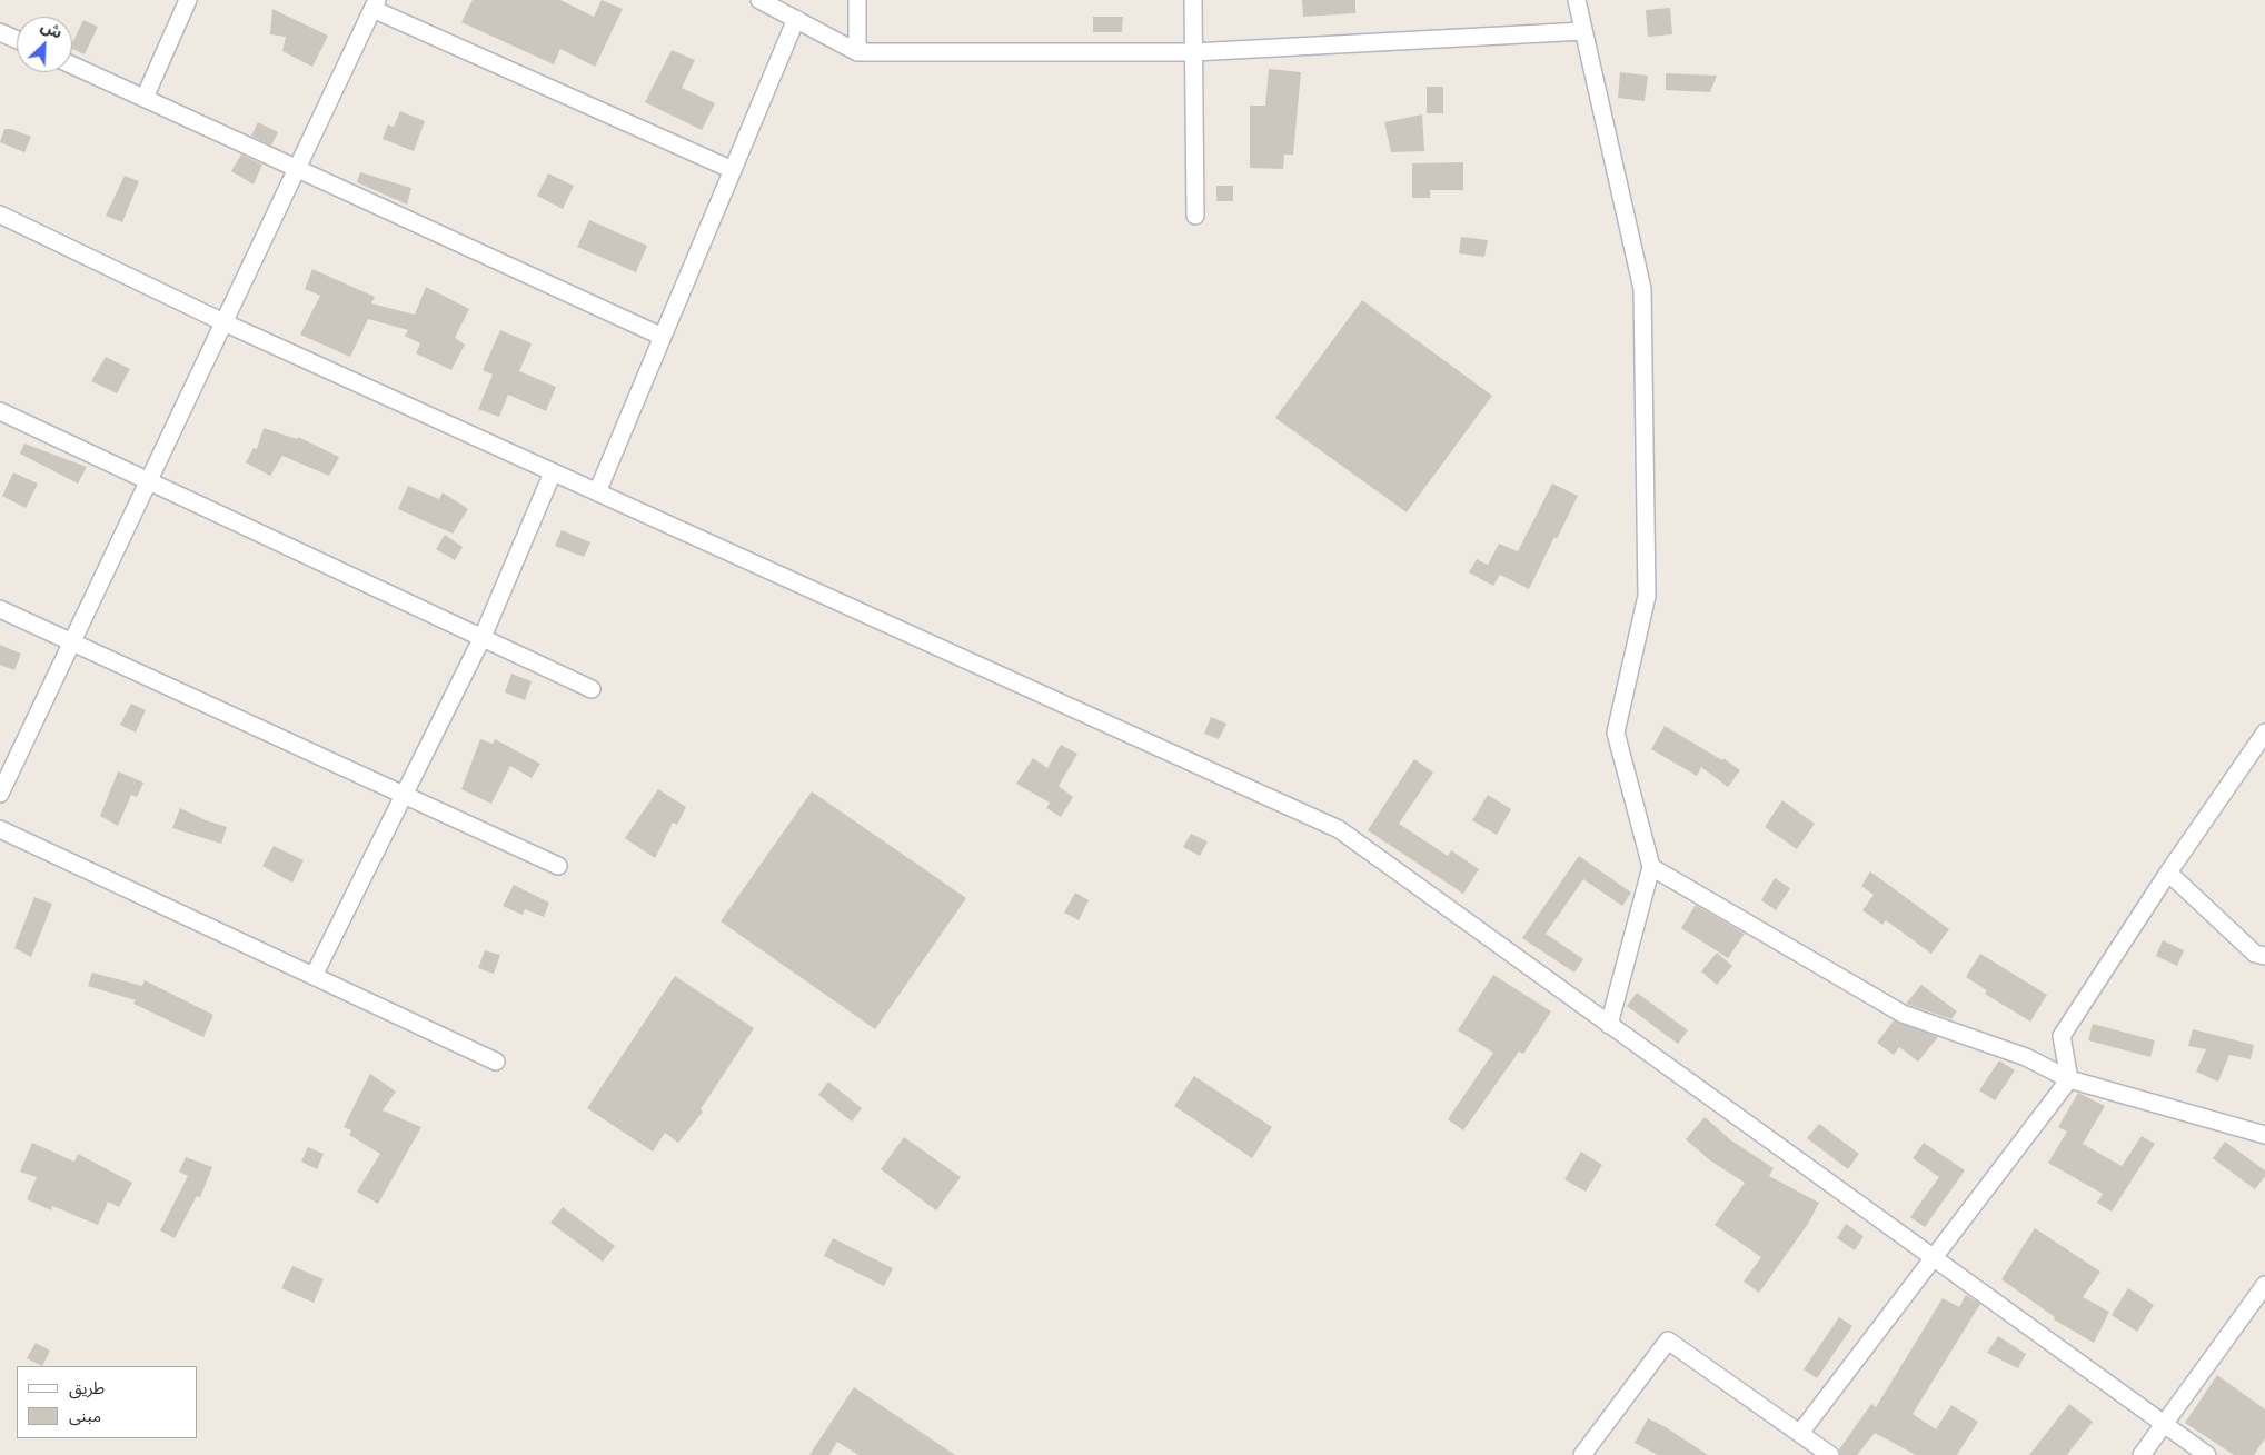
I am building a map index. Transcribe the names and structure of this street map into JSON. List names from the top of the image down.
{
  "legend": ["طريق", "مبنى"],
  "north": "top right"
}
